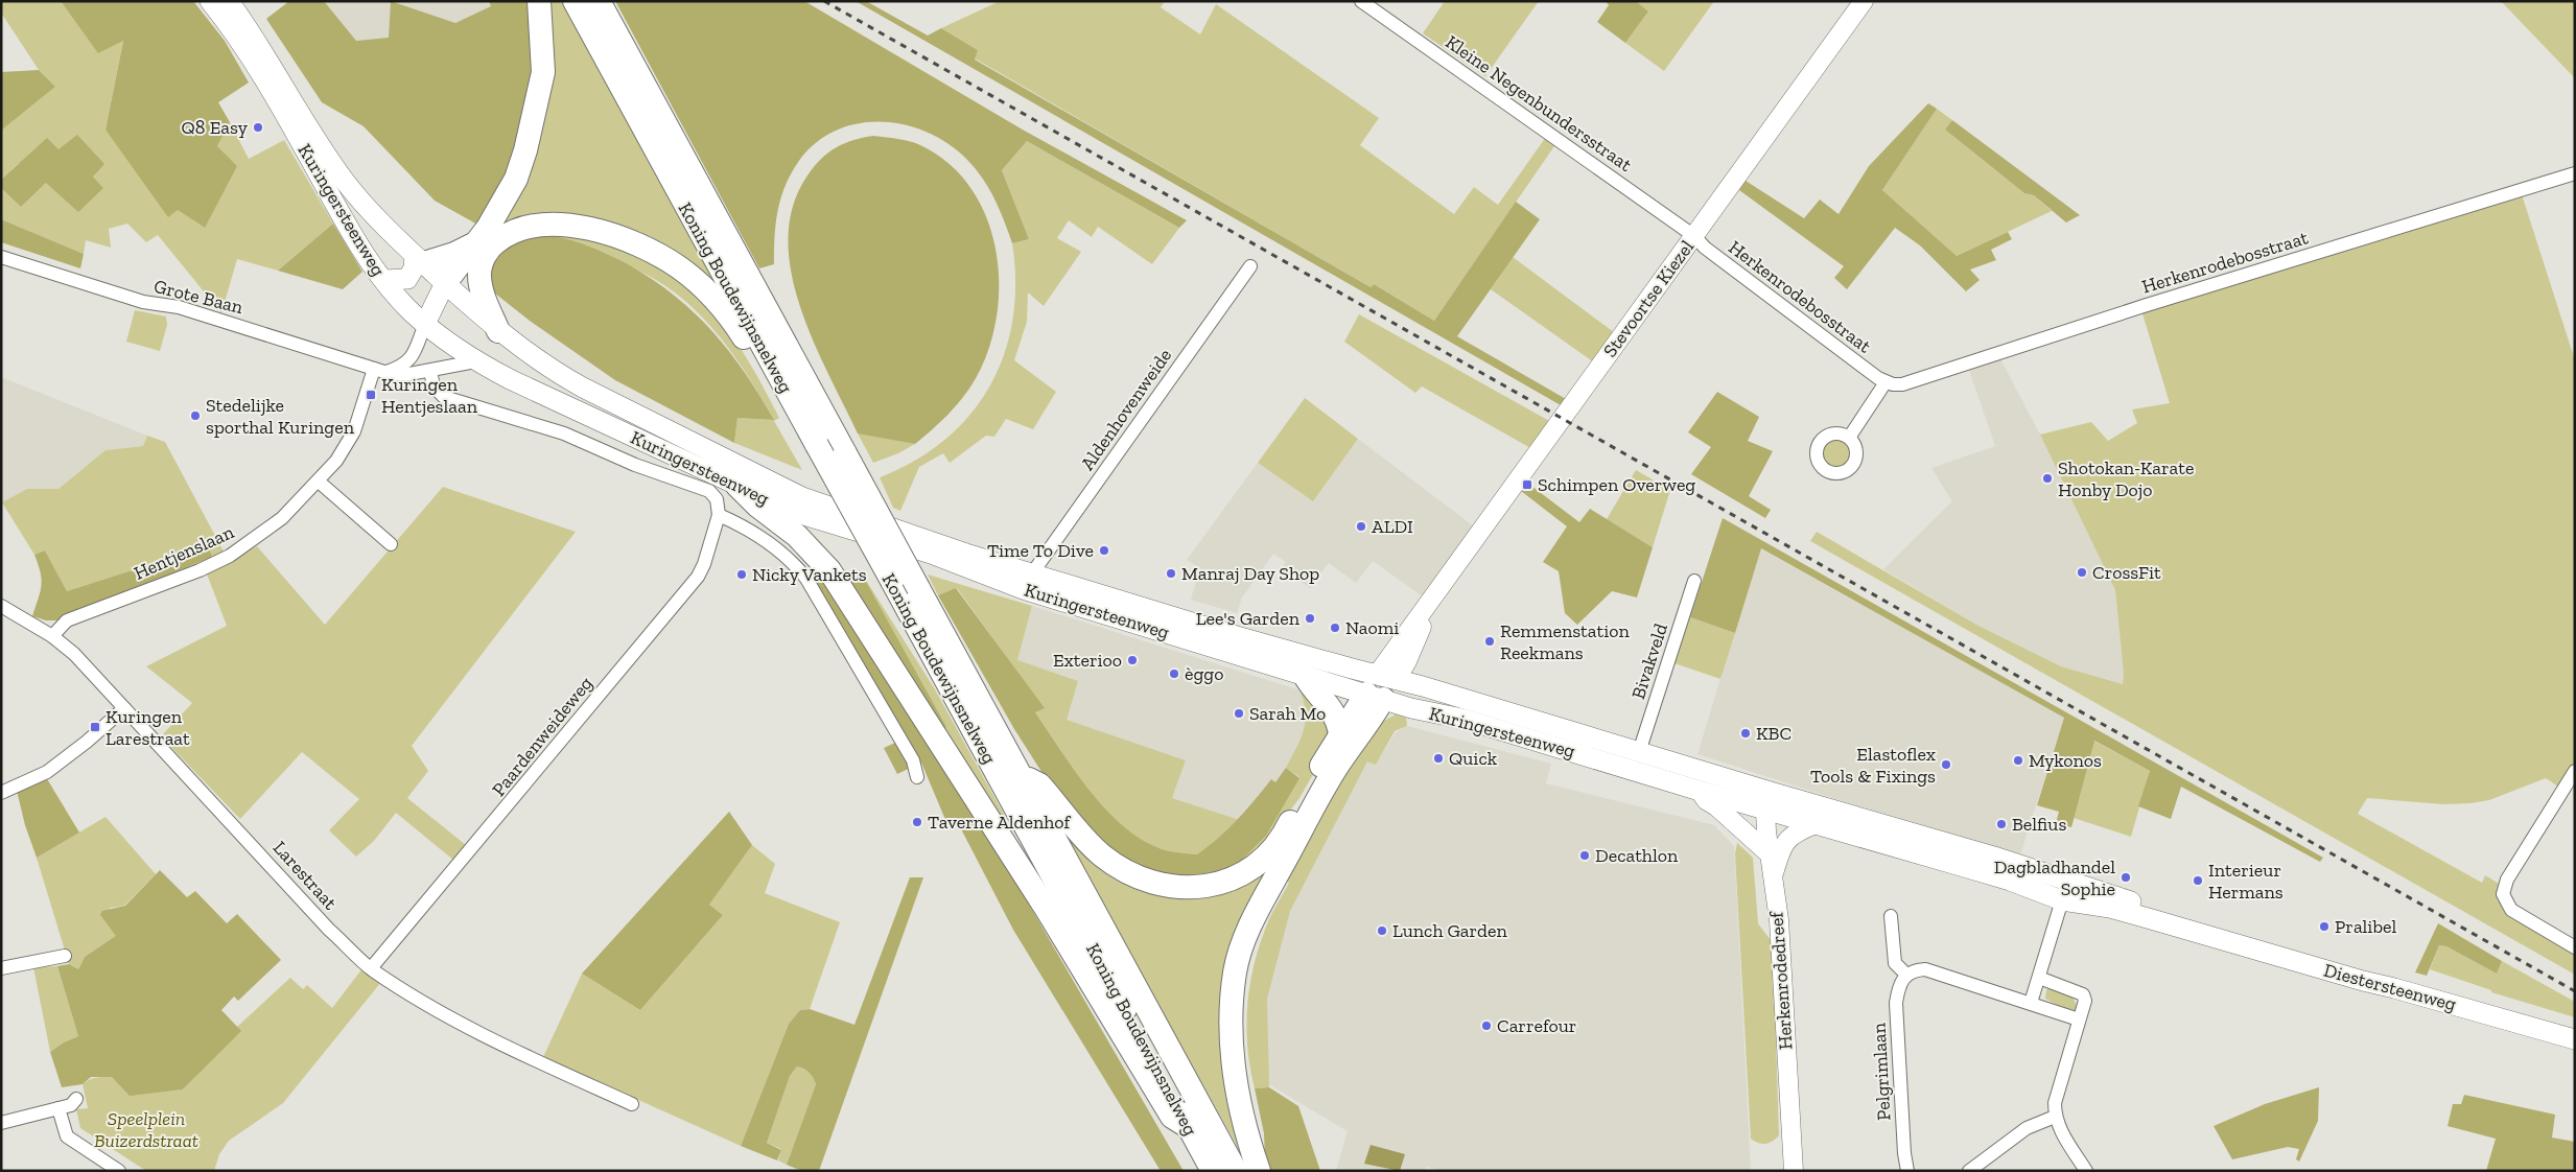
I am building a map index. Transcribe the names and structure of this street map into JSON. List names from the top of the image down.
{
  "streets": {
    "highway": ["Koning Boudewijnsnelweg"],
    "main road": [
      "Kuringersteenweg",
      "Stevoortse Kiezel",
      "Herkenrodedreef",
      "Diestersteenweg"
    ],
    "street": [
      "Kleine Negenbundersstraat",
      "Herkenrodebosstraat",
      "Grote Baan",
      "Aldenhovenweide",
      "Hentjenslaan",
      "Bivakveld",
      "Paardenweideweg",
      "Larestraat",
      "Pelgrimlaan"
    ]
  },
  "crossings": [
    ["Kleine Negenbundersstraat", "Herkenrodebosstraat"],
    ["Kleine Negenbundersstraat", "Stevoortse Kiezel"],
    ["Kuringersteenweg", "Grote Baan"],
    ["Kuringersteenweg", "Stevoortse Kiezel"],
    ["Kuringersteenweg", "Aldenhovenweide"],
    ["Kuringersteenweg", "Bivakveld"],
    ["Kuringersteenweg", "Paardenweideweg"],
    ["Kuringersteenweg", "Herkenrodedreef"],
    ["Kuringersteenweg", "Diestersteenweg"],
    ["Herkenrodebosstraat", "Stevoortse Kiezel"],
    ["Grote Baan", "Hentjenslaan"],
    ["Hentjenslaan", "Larestraat"],
    ["Paardenweideweg", "Larestraat"]
  ],
  "parks": ["Speelplein Buizerdstraat"],
  "places": {
    "other": [
      "Q8 Easy",
      "Stedelijke sporthal Kuringen",
      "Shotokan-Karate Honby Dojo",
      "ALDI",
      "Time To Dive",
      "CrossFit",
      "Manraj Day Shop",
      "Nicky Vankets",
      "Lee's Garden",
      "Naomi",
      "Remmenstation Reekmans",
      "Exterioo",
      "èggo",
      "Sarah Mo",
      "KBC",
      "Quick",
      "Mykonos",
      "Elastoflex Tools & Fixings",
      "Taverne Aldenhof",
      "Belfius",
      "Decathlon",
      "Dagbladhandel Sophie",
      "Interieur Hermans",
      "Pralibel",
      "Lunch Garden",
      "Carrefour"
    ],
    "transit": ["Kuringen Hentjeslaan", "Schimpen Overweg", "Kuringen Larestraat"]
  }
}
